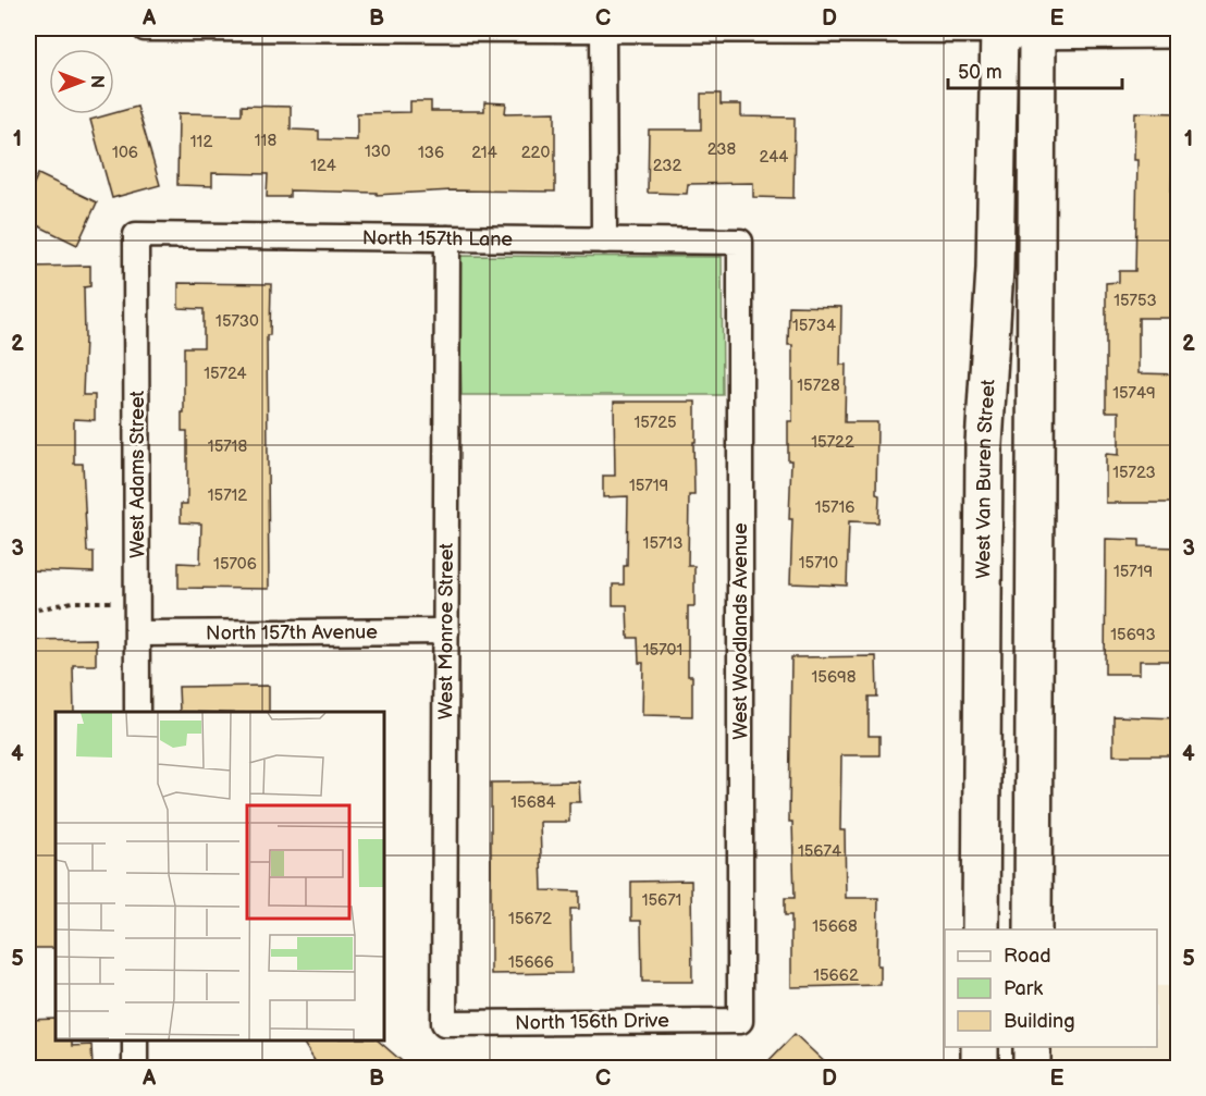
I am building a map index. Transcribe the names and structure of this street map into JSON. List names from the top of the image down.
{
  "streets": {
    "main road": ["West Van Buren Street"],
    "street": [
      "North 157th Lane",
      "West Adams Street",
      "West Monroe Street",
      "West Woodlands Avenue",
      "North 157th Avenue",
      "North 156th Drive"
    ]
  },
  "crossings": [
    ["North 157th Lane", "West Adams Street"],
    ["North 157th Lane", "West Monroe Street"],
    ["North 157th Lane", "West Woodlands Avenue"],
    ["West Adams Street", "North 157th Avenue"],
    ["West Monroe Street", "North 157th Avenue"],
    ["West Monroe Street", "North 156th Drive"],
    ["West Woodlands Avenue", "North 156th Drive"]
  ],
  "house_numbers": [
    "118",
    "112",
    "238",
    "130",
    "106",
    "136",
    "214",
    "220",
    "244",
    "124",
    "232",
    "15753",
    "15730",
    "15734",
    "15724",
    "15728",
    "15749",
    "15725",
    "15722",
    "15718",
    "15723",
    "15719",
    "15712",
    "15716",
    "15713",
    "15710",
    "15706",
    "15719",
    "15693",
    "15701",
    "15698",
    "15684",
    "15674",
    "15671",
    "15672",
    "15668",
    "15666",
    "15662"
  ],
  "legend": ["Road", "Park", "Building"],
  "scale_bar": "50 m",
  "north": "right",
  "grid": {
    "columns": [
      "A",
      "B",
      "C",
      "D",
      "E"
    ],
    "rows": [
      "1",
      "2",
      "3",
      "4",
      "5"
    ]
  }
}
